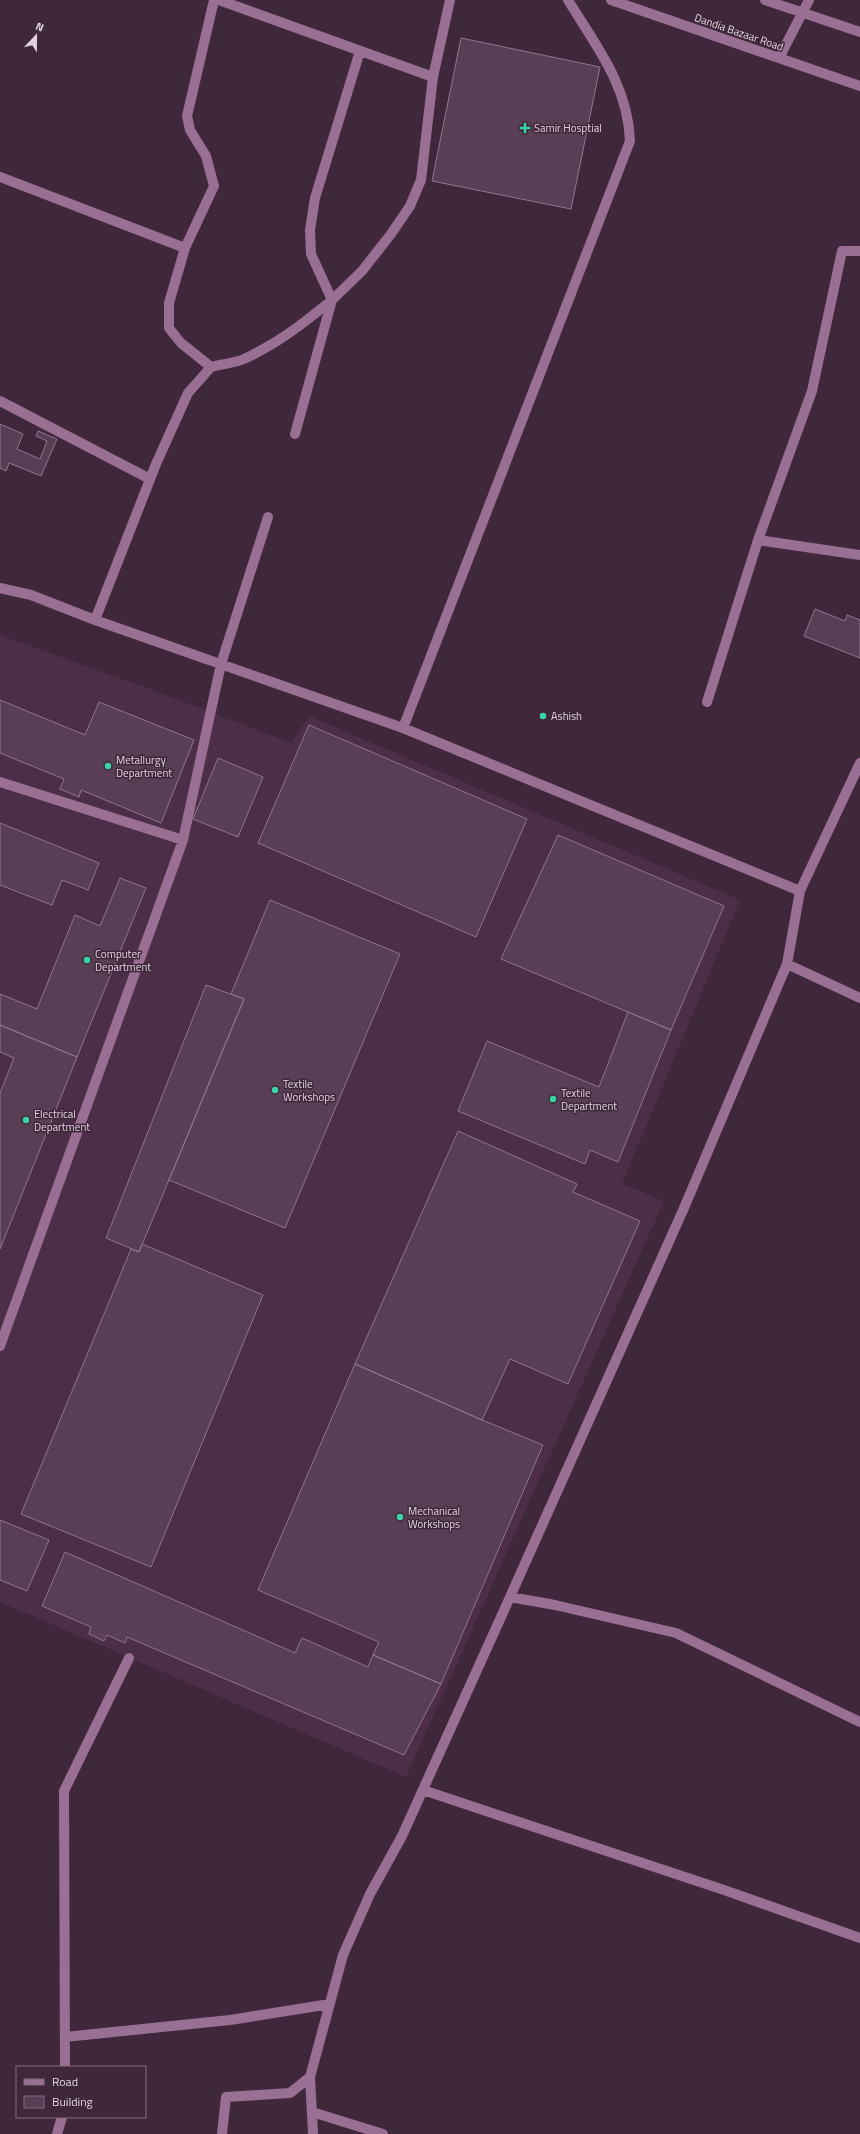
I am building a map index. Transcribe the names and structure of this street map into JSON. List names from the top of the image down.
{
  "streets": {
    "street": ["Dandia Bazaar Road"]
  },
  "places": {
    "health": ["Samir Hosptial"],
    "other": [
      "Ashish",
      "Metallurgy Department",
      "Computer Department",
      "Textile Workshops",
      "Textile Department",
      "Electrical Department",
      "Mechanical Workshops"
    ]
  },
  "legend": ["Road", "Building"],
  "north": "top"
}
